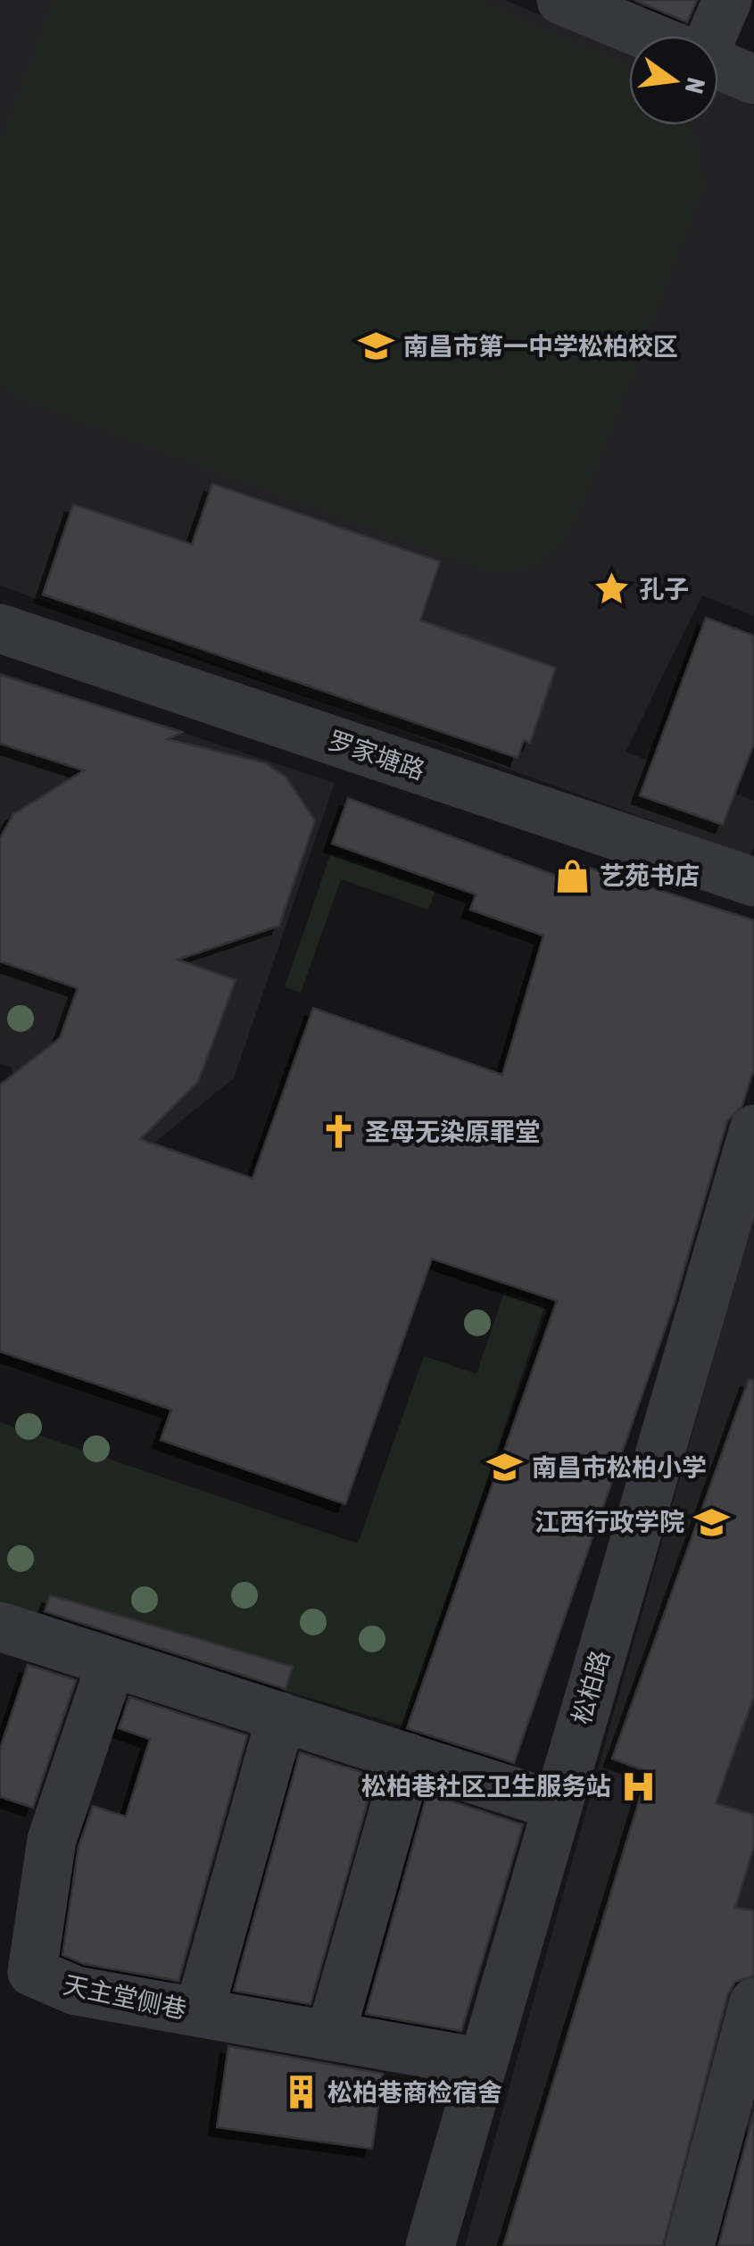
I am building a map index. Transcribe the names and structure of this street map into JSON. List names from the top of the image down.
{
  "streets": {
    "street": ["罗家塘路", "松柏路", "天主堂侧巷"]
  },
  "crossings": [
    ["松柏路", "天主堂侧巷"]
  ],
  "places": {
    "school or university": ["南昌市第一中学松柏校区", "南昌市松柏小学", "江西行政学院"],
    "place": ["孔子"],
    "shop": ["艺苑书店"],
    "church": ["圣母无染原罪堂"],
    "hospital": ["松柏巷社区卫生服务站"],
    "building": ["松柏巷商检宿舍"]
  },
  "north": "right"
}
